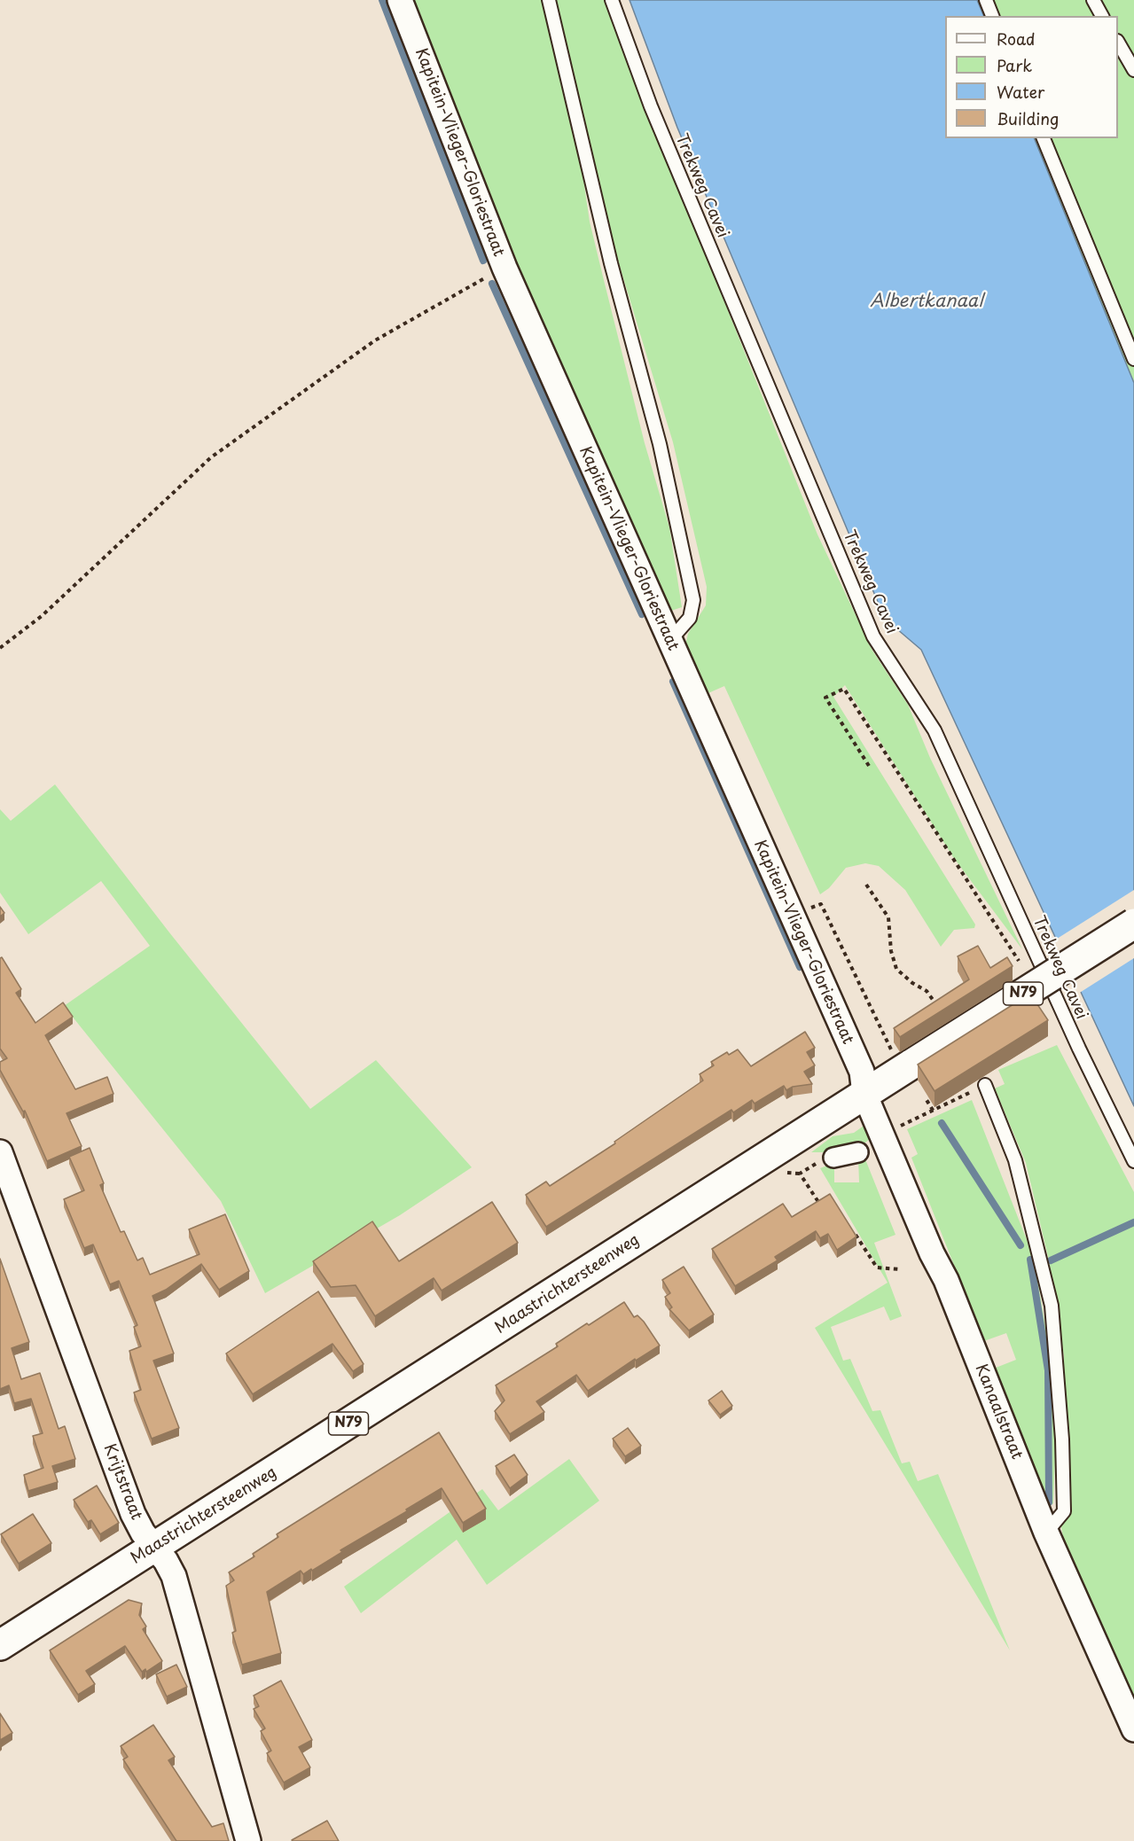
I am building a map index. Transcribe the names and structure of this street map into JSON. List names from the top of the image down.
{
  "streets": {
    "main road": ["N79", "Maastrichtersteenweg"],
    "street": ["Kapitein-Vlieger-Gloriestraat", "Kanaalstraat", "Krijtstraat"],
    "lane": ["Trekweg Cavei"]
  },
  "crossings": [
    ["Kapitein-Vlieger-Gloriestraat", "Maastrichtersteenweg"],
    ["Kapitein-Vlieger-Gloriestraat", "Kanaalstraat"],
    ["Maastrichtersteenweg", "Kanaalstraat"],
    ["Maastrichtersteenweg", "Krijtstraat"]
  ],
  "water": ["Albertkanaal"],
  "legend": [
    "Road",
    "Park",
    "Water",
    "Building"
  ]
}
